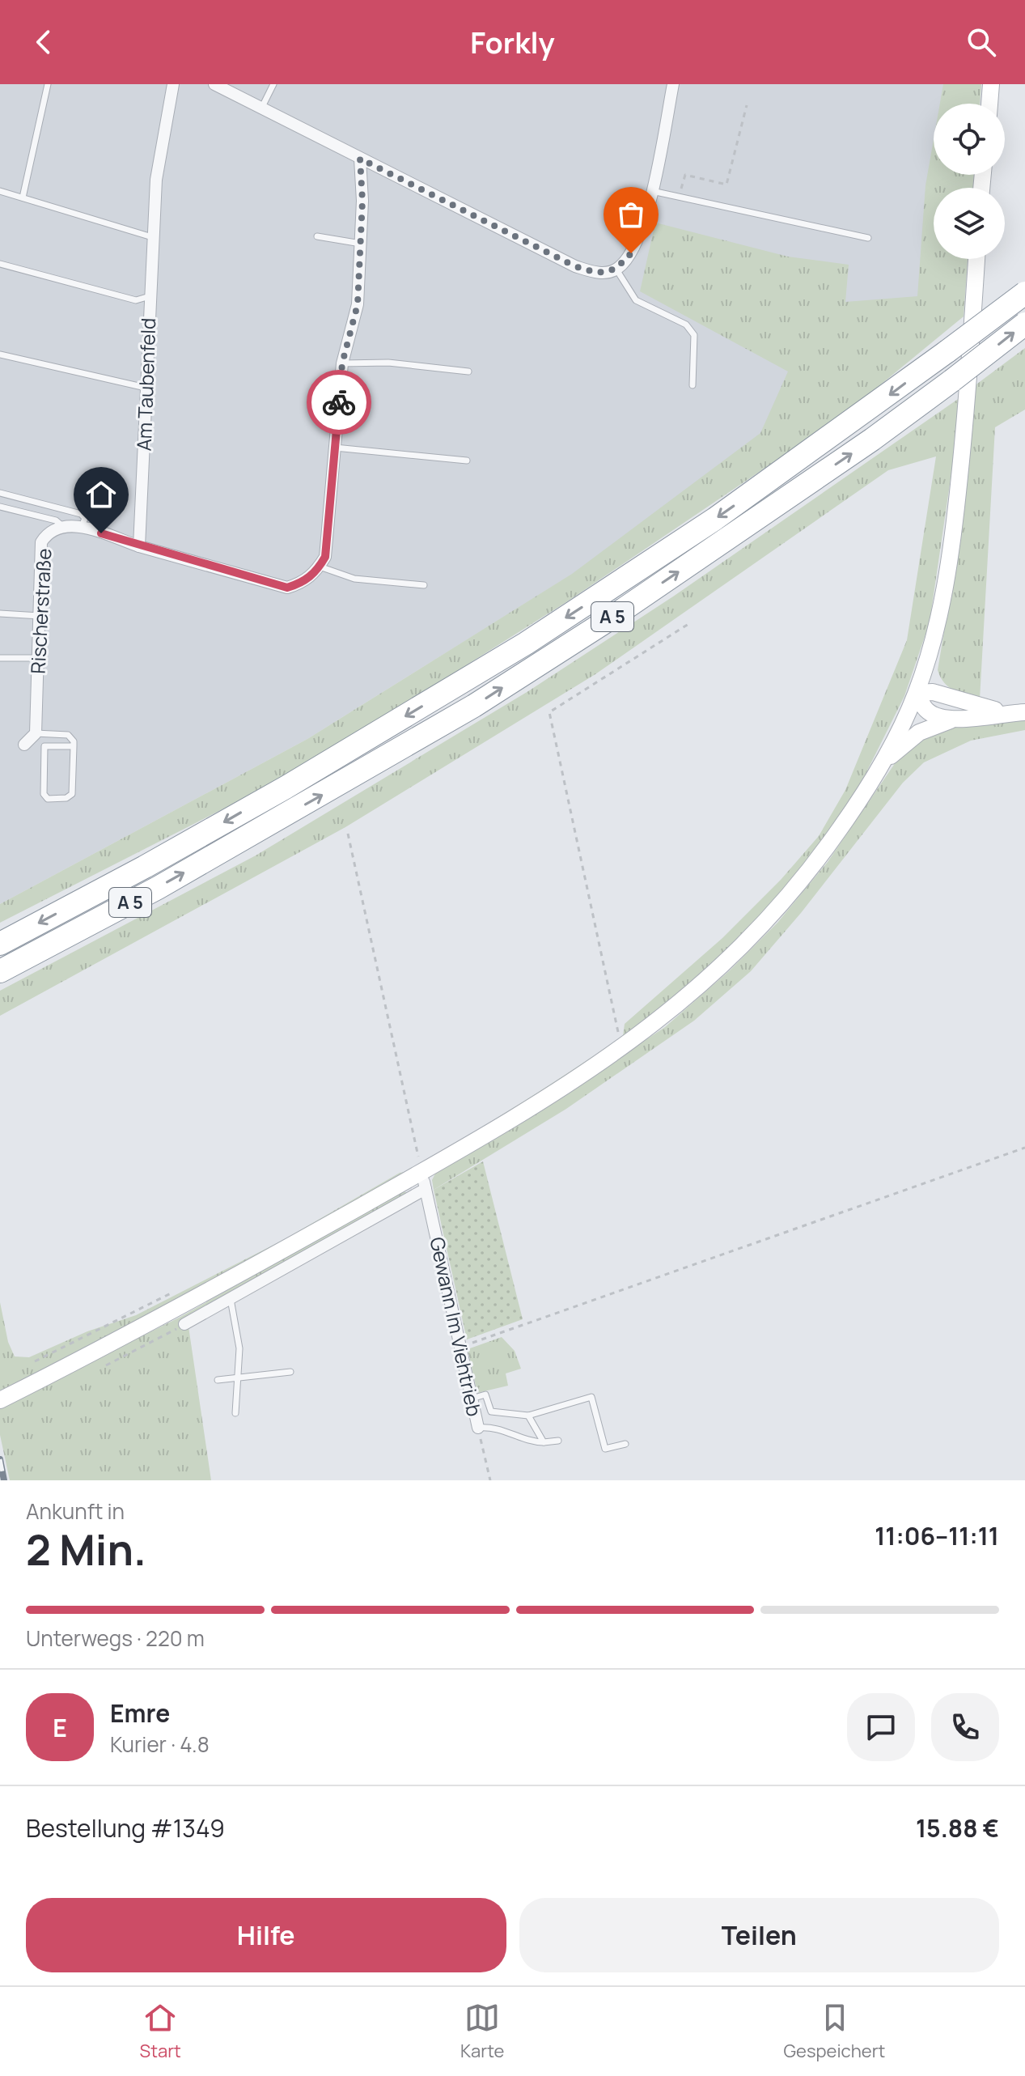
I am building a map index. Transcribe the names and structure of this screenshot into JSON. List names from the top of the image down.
{
  "streets": {
    "highway": ["A 5"],
    "street": ["Am Taubenfeld", "Rischerstraße", "Gewann Im Viehtrieb"]
  },
  "crossings": [
    ["Am Taubenfeld", "Rischerstraße"]
  ],
  "page": {
    "header": "Forkly",
    "heading": ["2 Min.", "Ankunft in", "11:06–11:11"],
    "panel": [
      "Emre",
      "Kurier · 4.8",
      "Bestellung #1349",
      "15.88 €"
    ],
    "bar": "Unterwegs · 220 m",
    "round": "E",
    "buttons": ["Hilfe", "Teilen"],
    "tabs": ["Start", "Karte", "Gespeichert"]
  }
}
